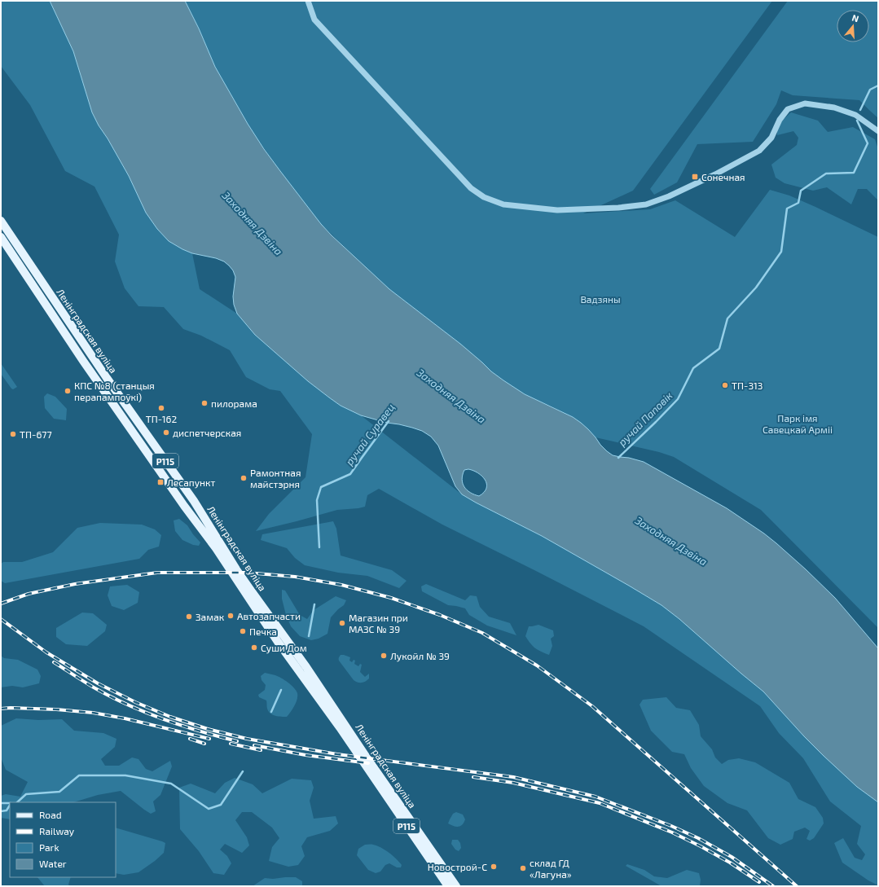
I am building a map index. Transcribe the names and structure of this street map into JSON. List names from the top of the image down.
{
  "streets": {
    "main road": ["Ленінградская вуліца", "Р115"]
  },
  "water": ["Заходняя Дзвіна", "ручай Паповік", "ручай Суравец"],
  "parks": ["Вадзяны", "Парк імя Савецкай Арміі"],
  "places": {
    "transit": ["Сонечная", "Лесапункт"],
    "other": [
      "ТП-313",
      "КПС №8 (станцыя перапампоўкі)",
      "пилорама",
      "ТП-162",
      "диспетчерская",
      "ТП-677",
      "Рамонтная майстэрня",
      "Автозапчасти",
      "Замак",
      "Магазин при МАЗС № 39",
      "Печка",
      "Суши Дом",
      "Лукойл № 39",
      "Новострой-С",
      "склад ГД «Лагуна»"
    ]
  },
  "legend": [
    "Road",
    "Railway",
    "Park",
    "Water"
  ],
  "north": "top"
}
